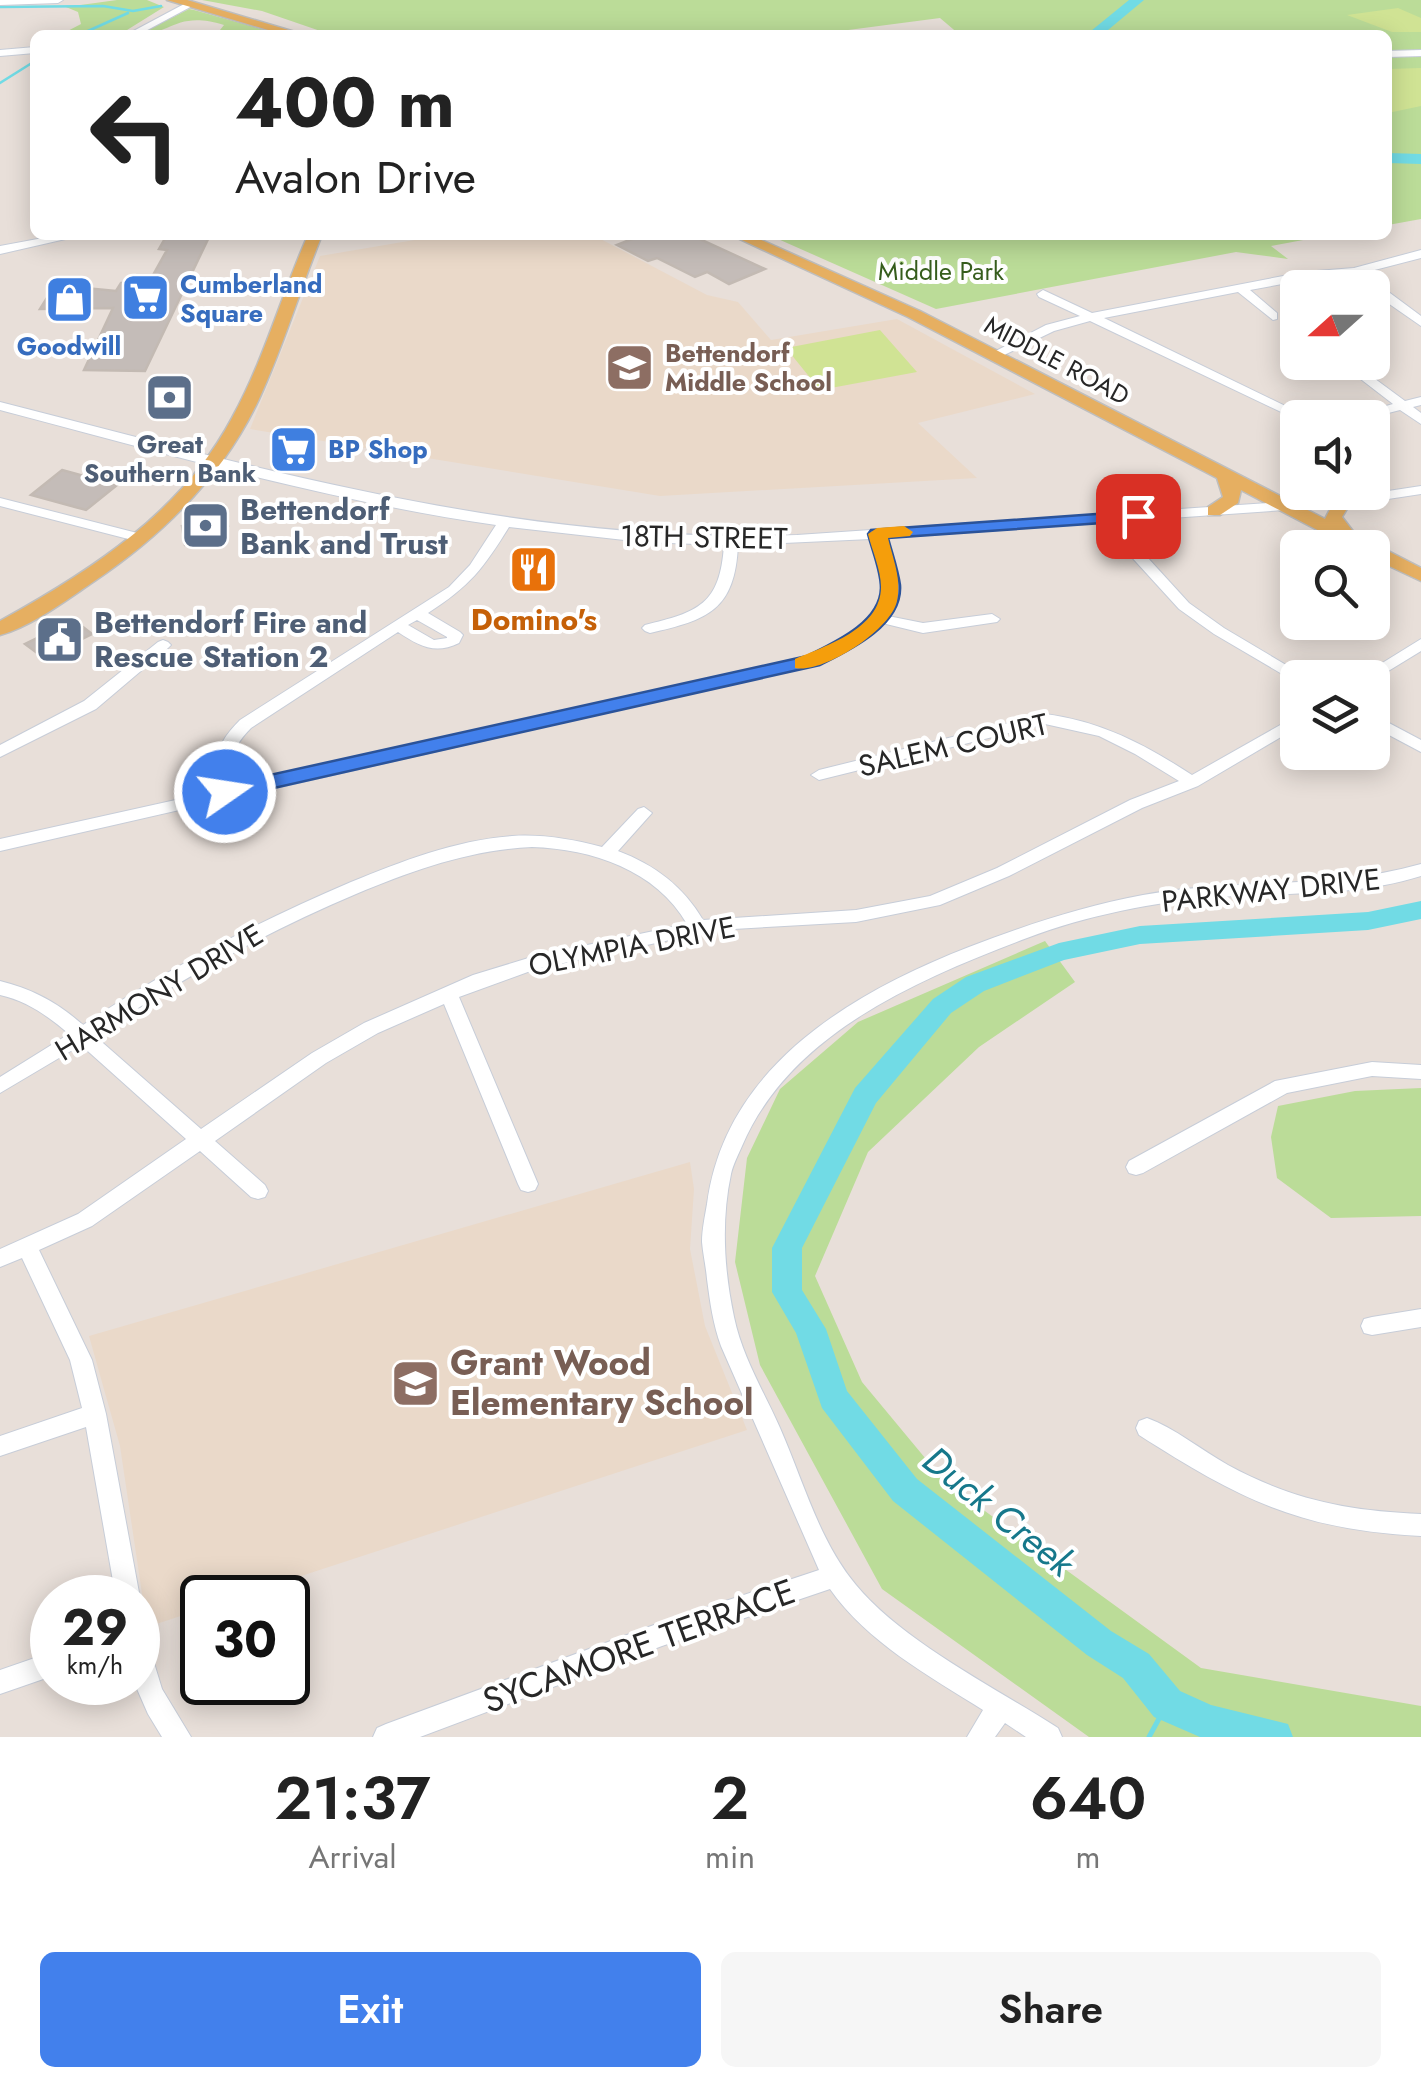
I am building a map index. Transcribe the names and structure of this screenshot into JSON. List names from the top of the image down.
{
  "streets": {
    "main road": ["MIDDLE ROAD"],
    "street": [
      "18TH STREET",
      "SALEM COURT",
      "PARKWAY DRIVE",
      "OLYMPIA DRIVE",
      "HARMONY DRIVE",
      "SYCAMORE TERRACE"
    ]
  },
  "crossings": [
    ["SALEM COURT", "OLYMPIA DRIVE"],
    ["PARKWAY DRIVE", "SYCAMORE TERRACE"],
    ["OLYMPIA DRIVE", "HARMONY DRIVE"]
  ],
  "water": ["Duck Creek"],
  "parks": ["Middle Park"],
  "places": {
    "supermarket": ["Cumberland Square", "BP Shop"],
    "shop": ["Goodwill"],
    "school or university": ["Bettendorf Middle School", "Grant Wood Elementary School"],
    "bank": ["Great Southern Bank", "Bettendorf Bank and Trust"],
    "restaurant": ["Domino's"],
    "public building": ["Bettendorf Fire and Rescue Station 2"]
  },
  "north": "left",
  "page": {
    "turn": ["400 m", "Avalon Drive"],
    "speed": "29 km/h",
    "limit": "30",
    "eta": [
      "21:37",
      "Arrival",
      "2",
      "min",
      "640",
      "m"
    ],
    "buttons": ["Exit", "Share"]
  }
}
